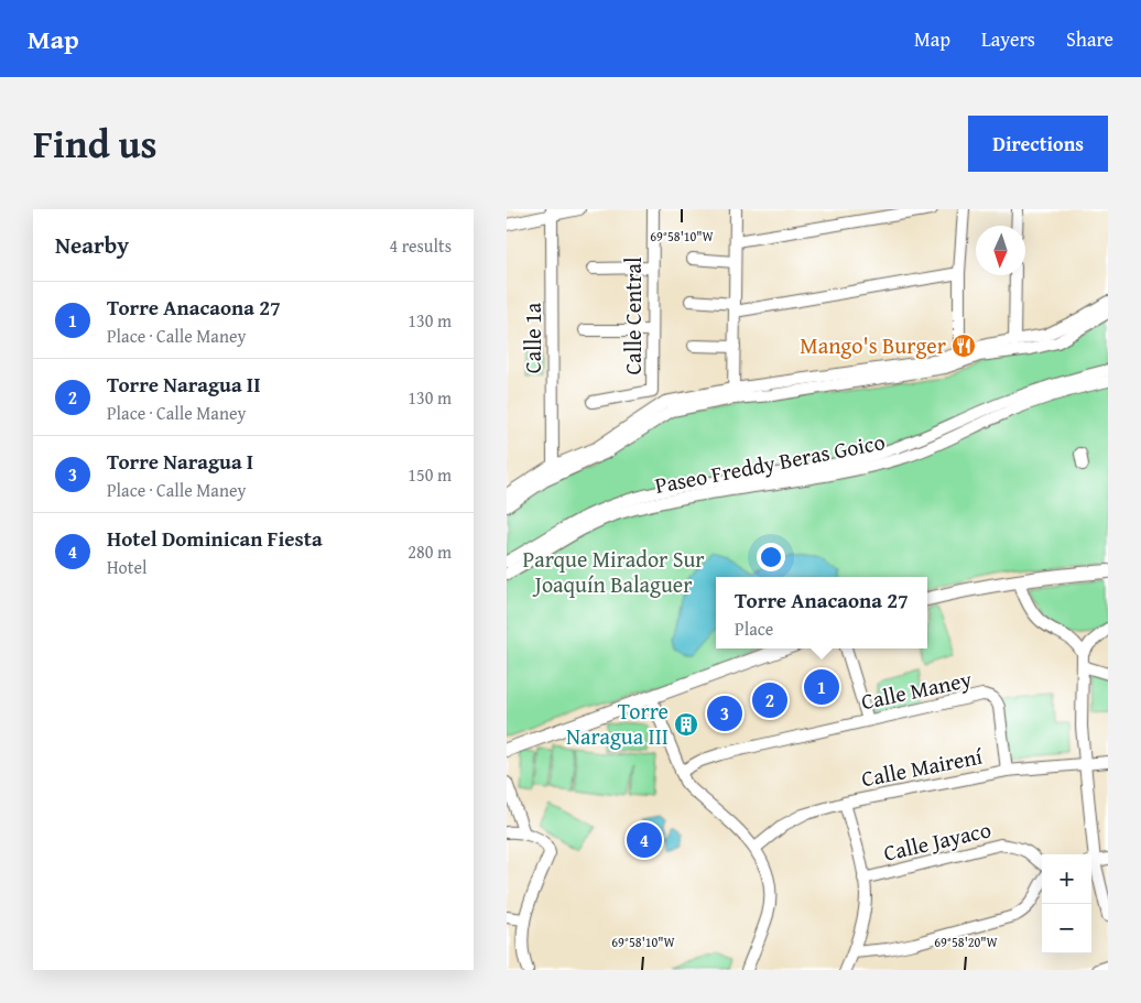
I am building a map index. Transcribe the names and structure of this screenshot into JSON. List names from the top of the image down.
{
  "streets": {
    "street": [
      "Calle Central",
      "Calle 1a",
      "Paseo Freddy Beras Goico",
      "Calle Maney",
      "Calle Mairení",
      "Calle Jayaco"
    ]
  },
  "crossings": [
    ["Calle Maney", "Calle Mairení"]
  ],
  "parks": ["Parque Mirador Sur Joaquín Balaguer"],
  "places": {
    "restaurant": ["Mango's Burger"],
    "building": ["Torre Naragua III"]
  },
  "north": "bottom",
  "page": {
    "header": "Map",
    "nav": ["Map", "Layers", "Share"],
    "title": "Find us",
    "buttons": "Directions",
    "heading": ["Nearby", "4 results"],
    "list": [
      {
        "mark": "1",
        "name": "Torre Anacaona 27",
        "note": "Place · Calle Maney",
        "value": "130 m"
      },
      {
        "mark": "2",
        "name": "Torre Naragua II",
        "note": "Place · Calle Maney",
        "value": "130 m"
      },
      {
        "mark": "3",
        "name": "Torre Naragua I",
        "note": "Place · Calle Maney",
        "value": "150 m"
      },
      {
        "mark": "4",
        "name": "Hotel Dominican Fiesta",
        "note": "Hotel",
        "value": "280 m"
      }
    ],
    "popup": ["Torre Anacaona 27", "Place"],
    "pins": [
      "1",
      "2",
      "3",
      "4"
    ],
    "map_buttons": ["+", "−"]
  },
  "coordinates": ["69°58'10\"W", "69°58'20\"W"]
}
